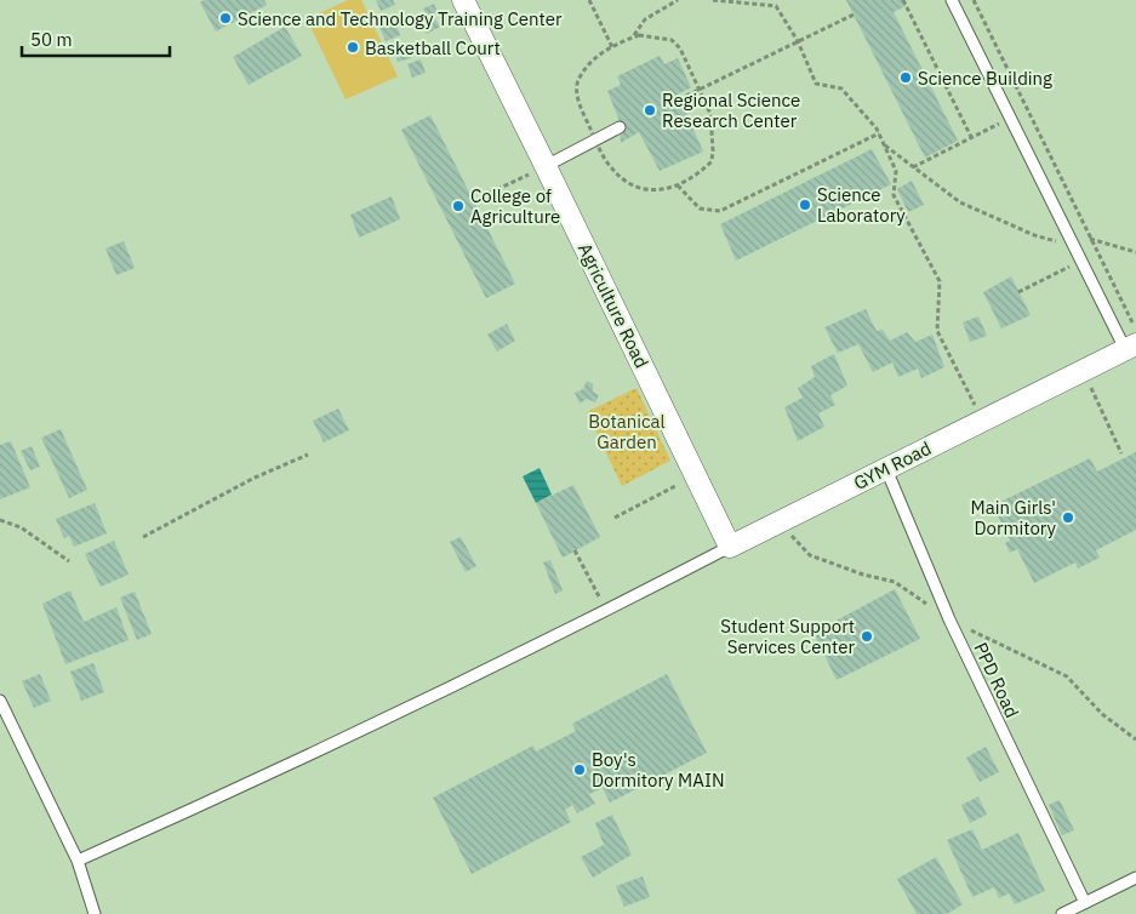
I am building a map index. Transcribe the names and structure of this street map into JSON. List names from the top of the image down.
{
  "streets": {
    "street": ["Agriculture Road", "GYM Road"],
    "lane": ["PPD Road"]
  },
  "crossings": [
    ["Agriculture Road", "GYM Road"],
    ["GYM Road", "PPD Road"]
  ],
  "parks": ["Botanical Garden"],
  "places": [
    "Science and Technology Training Center",
    "Basketball Court",
    "Science Building",
    "Regional Science Research Center",
    "Science Laboratory",
    "College of Agriculture",
    "Main Girls' Dormitory",
    "Student Support Services Center",
    "Boy's Dormitory MAIN"
  ],
  "scale_bar": "50 m"
}
